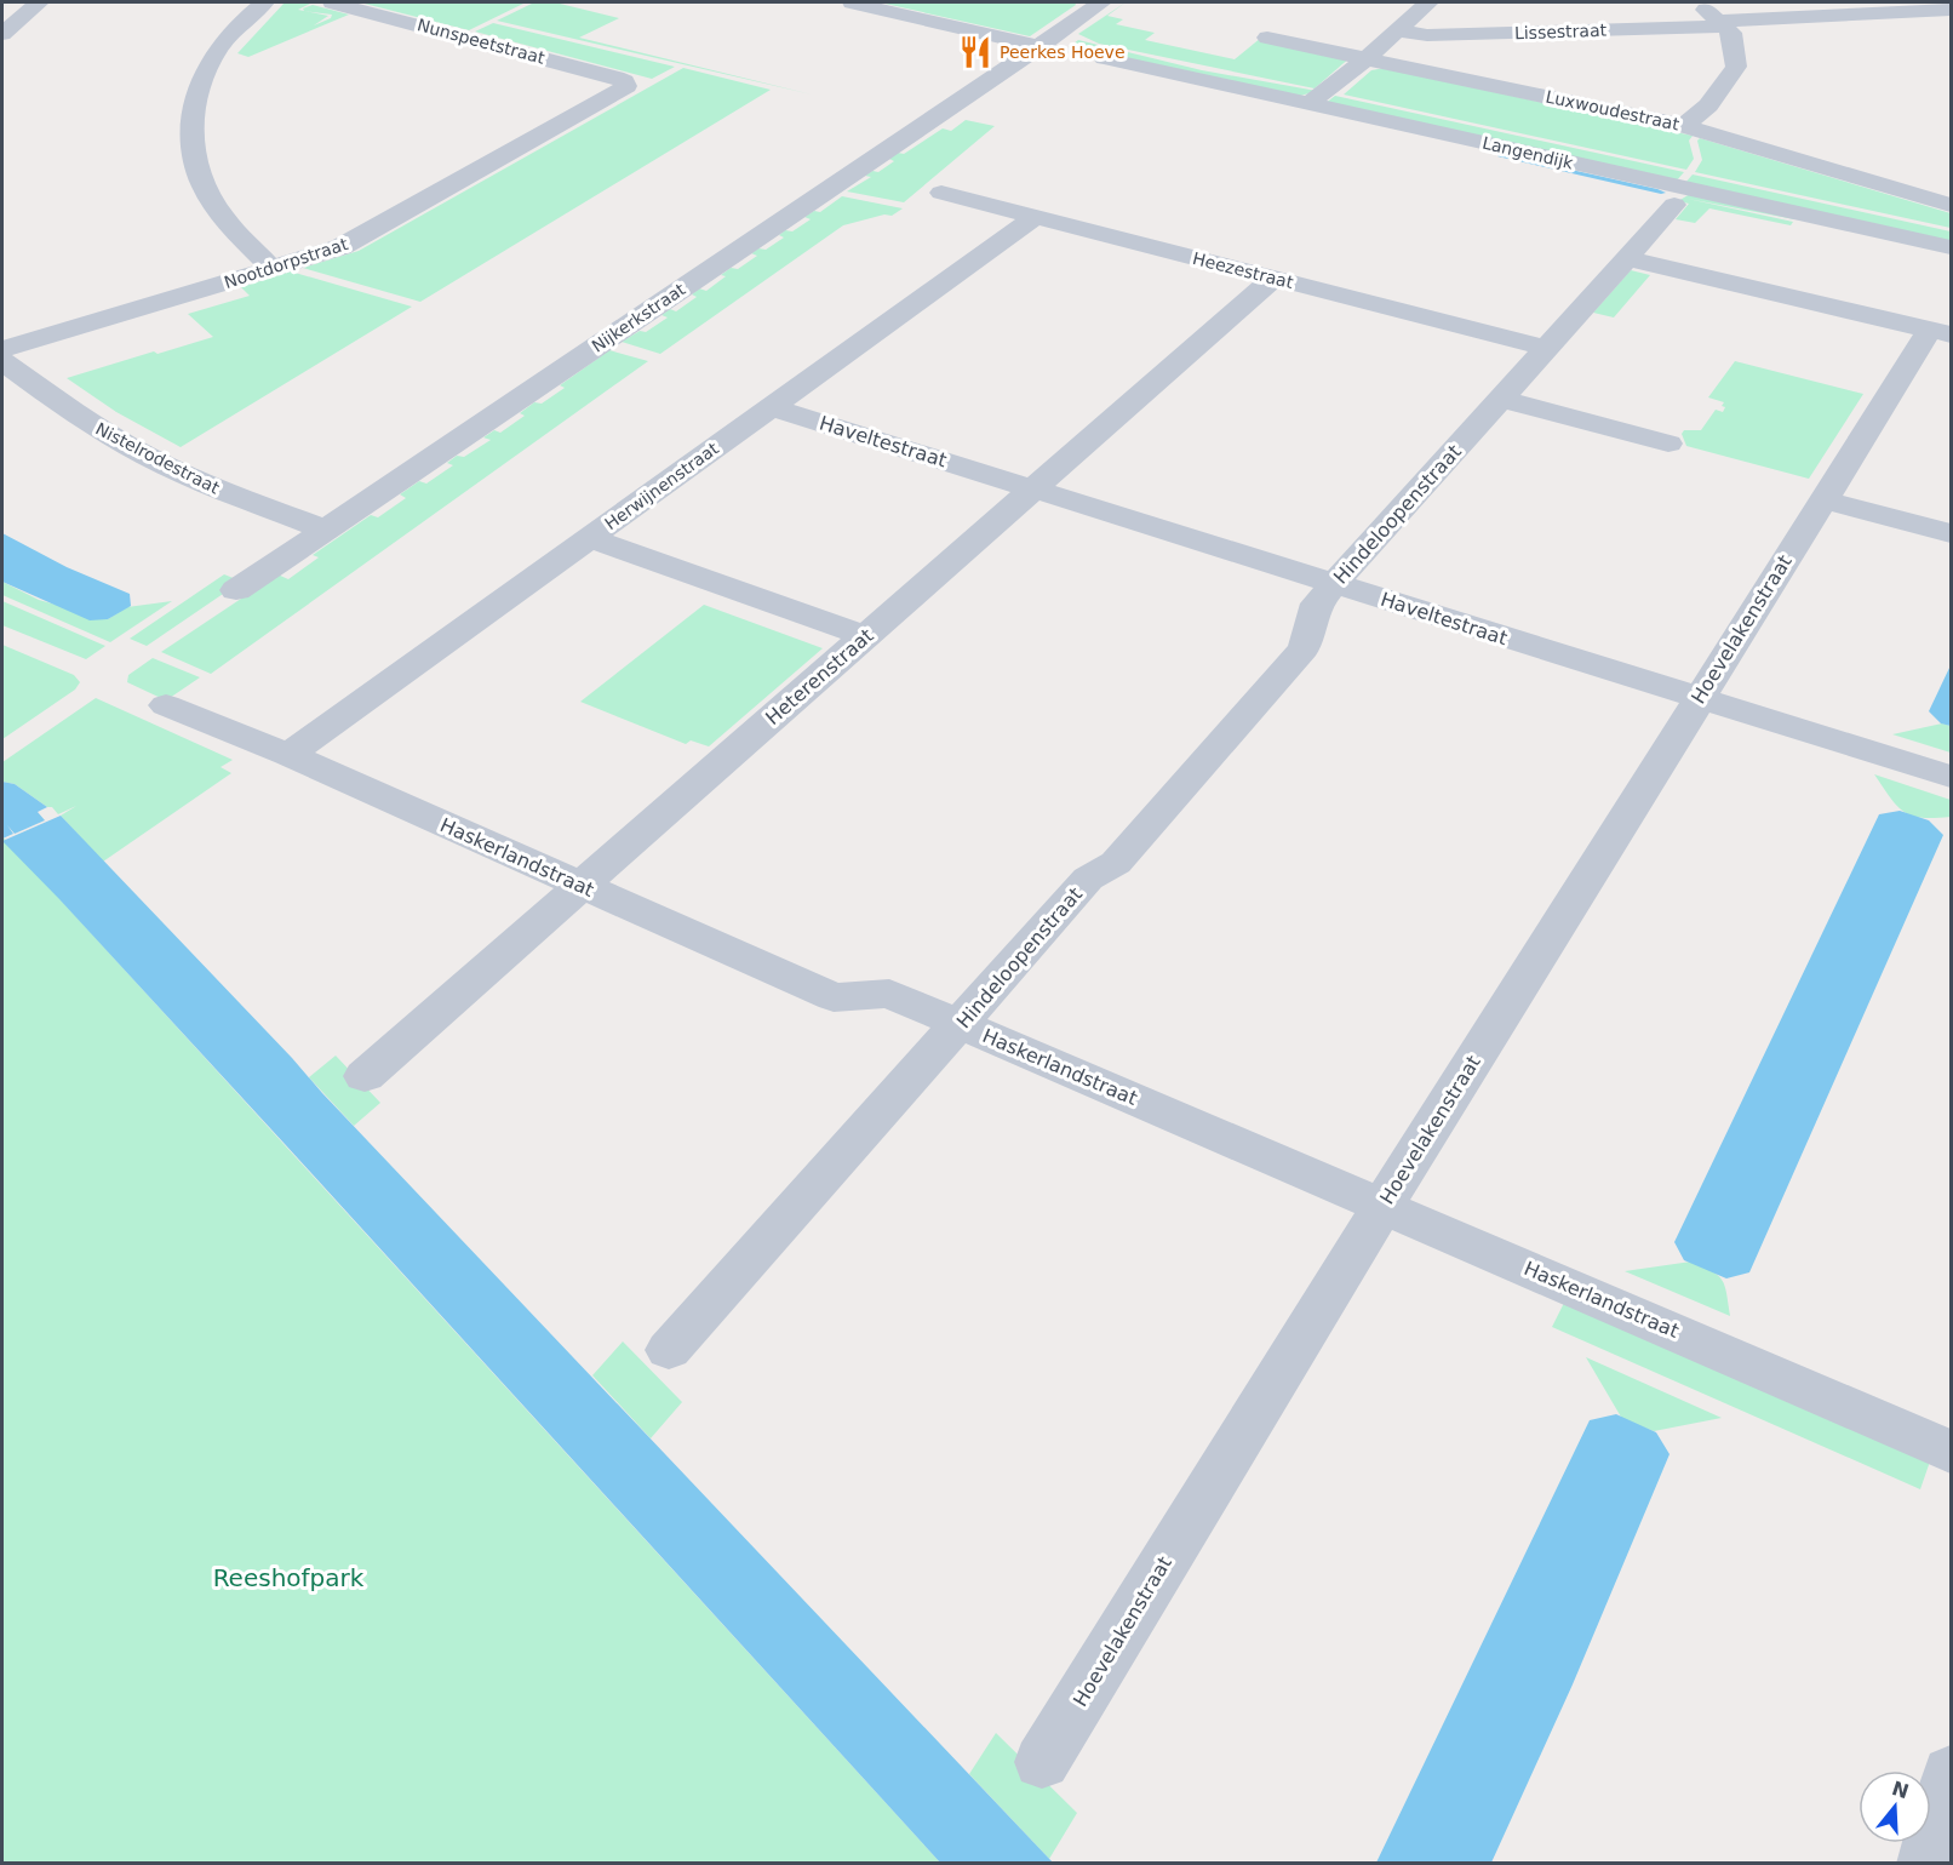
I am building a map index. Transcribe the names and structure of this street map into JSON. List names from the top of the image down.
{
  "streets": {
    "street": [
      "Lissestraat",
      "Nunspeetstraat",
      "Luxwoudestraat",
      "Langendijk",
      "Nootdorpstraat",
      "Heezestraat",
      "Nijkerkstraat",
      "Haveltestraat",
      "Nistelrodestraat",
      "Herwijnenstraat",
      "Hindeloopenstraat",
      "Hoevelakenstraat",
      "Heterenstraat",
      "Haskerlandstraat"
    ]
  },
  "crossings": [
    ["Nunspeetstraat", "Nootdorpstraat"],
    ["Heezestraat", "Herwijnenstraat"],
    ["Heezestraat", "Hindeloopenstraat"],
    ["Heezestraat", "Heterenstraat"],
    ["Nijkerkstraat", "Nistelrodestraat"],
    ["Haveltestraat", "Herwijnenstraat"],
    ["Haveltestraat", "Hindeloopenstraat"],
    ["Haveltestraat", "Hoevelakenstraat"],
    ["Haveltestraat", "Heterenstraat"],
    ["Herwijnenstraat", "Haskerlandstraat"],
    ["Hindeloopenstraat", "Haskerlandstraat"],
    ["Hoevelakenstraat", "Haskerlandstraat"],
    ["Heterenstraat", "Haskerlandstraat"]
  ],
  "parks": ["Reeshofpark"],
  "places": {
    "restaurant": ["Peerkes Hoeve"]
  },
  "north": "top"
}
